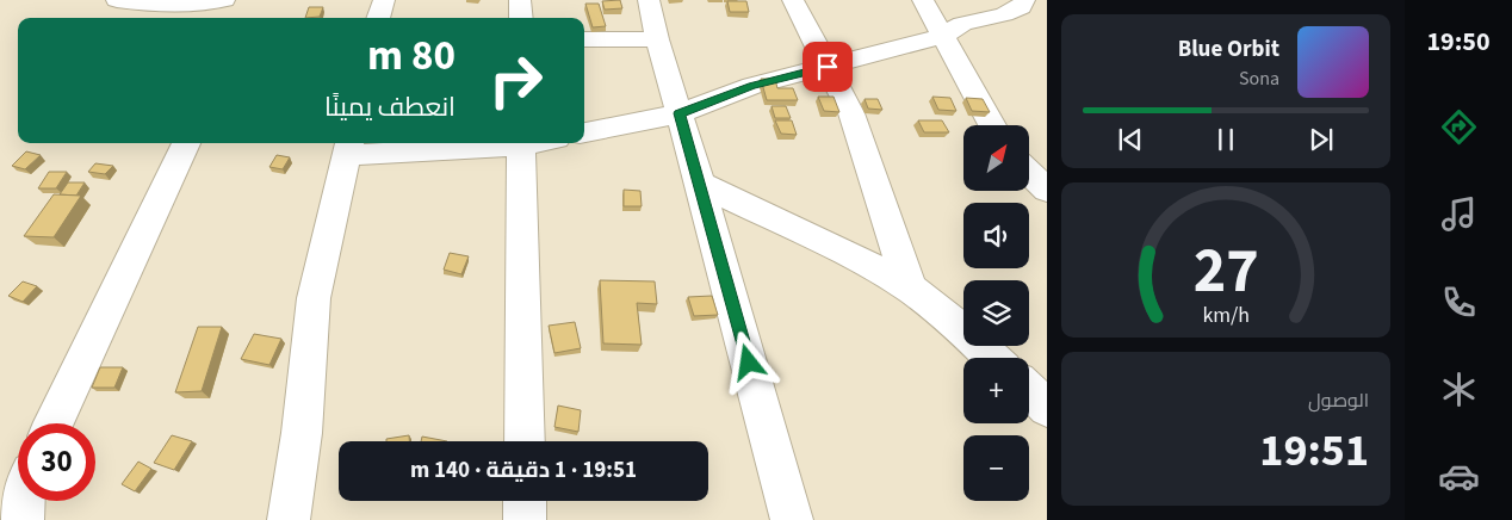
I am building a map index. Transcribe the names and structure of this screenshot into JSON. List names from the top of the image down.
{
  "north": "top right",
  "page": {
    "tabs": "19:50",
    "turn": ["80 m", "انعطف يمينًا"],
    "song": ["Blue Orbit", "Sona"],
    "map_buttons": ["+", "−"],
    "tile": ["الوصول", "19:51"],
    "limit": "30",
    "trip": "19:51 · 1 دقيقة · 140 m",
    "gauge": ["27", "km/h"]
  }
}
